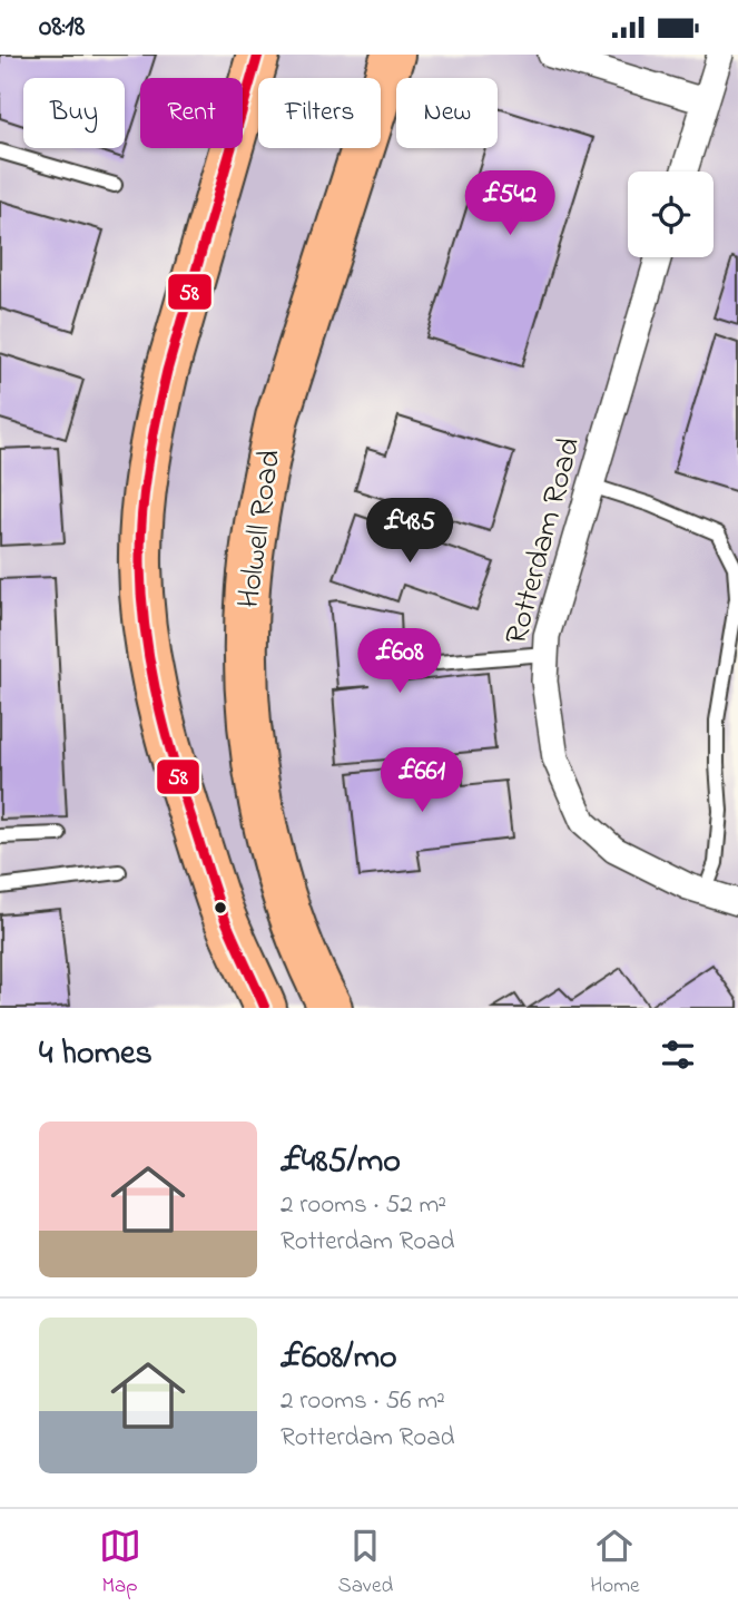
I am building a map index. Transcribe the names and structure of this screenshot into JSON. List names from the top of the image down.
{
  "streets": {
    "highway": ["Holwell Road"],
    "street": ["Rotterdam Road"]
  },
  "lines": ["transit line 58"],
  "page": {
    "status": "08:18",
    "chip": [
      "Buy",
      "Rent",
      "Filters",
      "New"
    ],
    "price": [
      "£542",
      "£485",
      "£608",
      "£661"
    ],
    "heading": "4 homes",
    "list": [
      {
        "name": "£485/mo",
        "note": "2 rooms · 52 m² · Rotterdam Road"
      },
      {
        "name": "£608/mo",
        "note": "2 rooms · 56 m² · Rotterdam Road"
      }
    ],
    "tabs": ["Map", "Saved", "Home"]
  }
}
